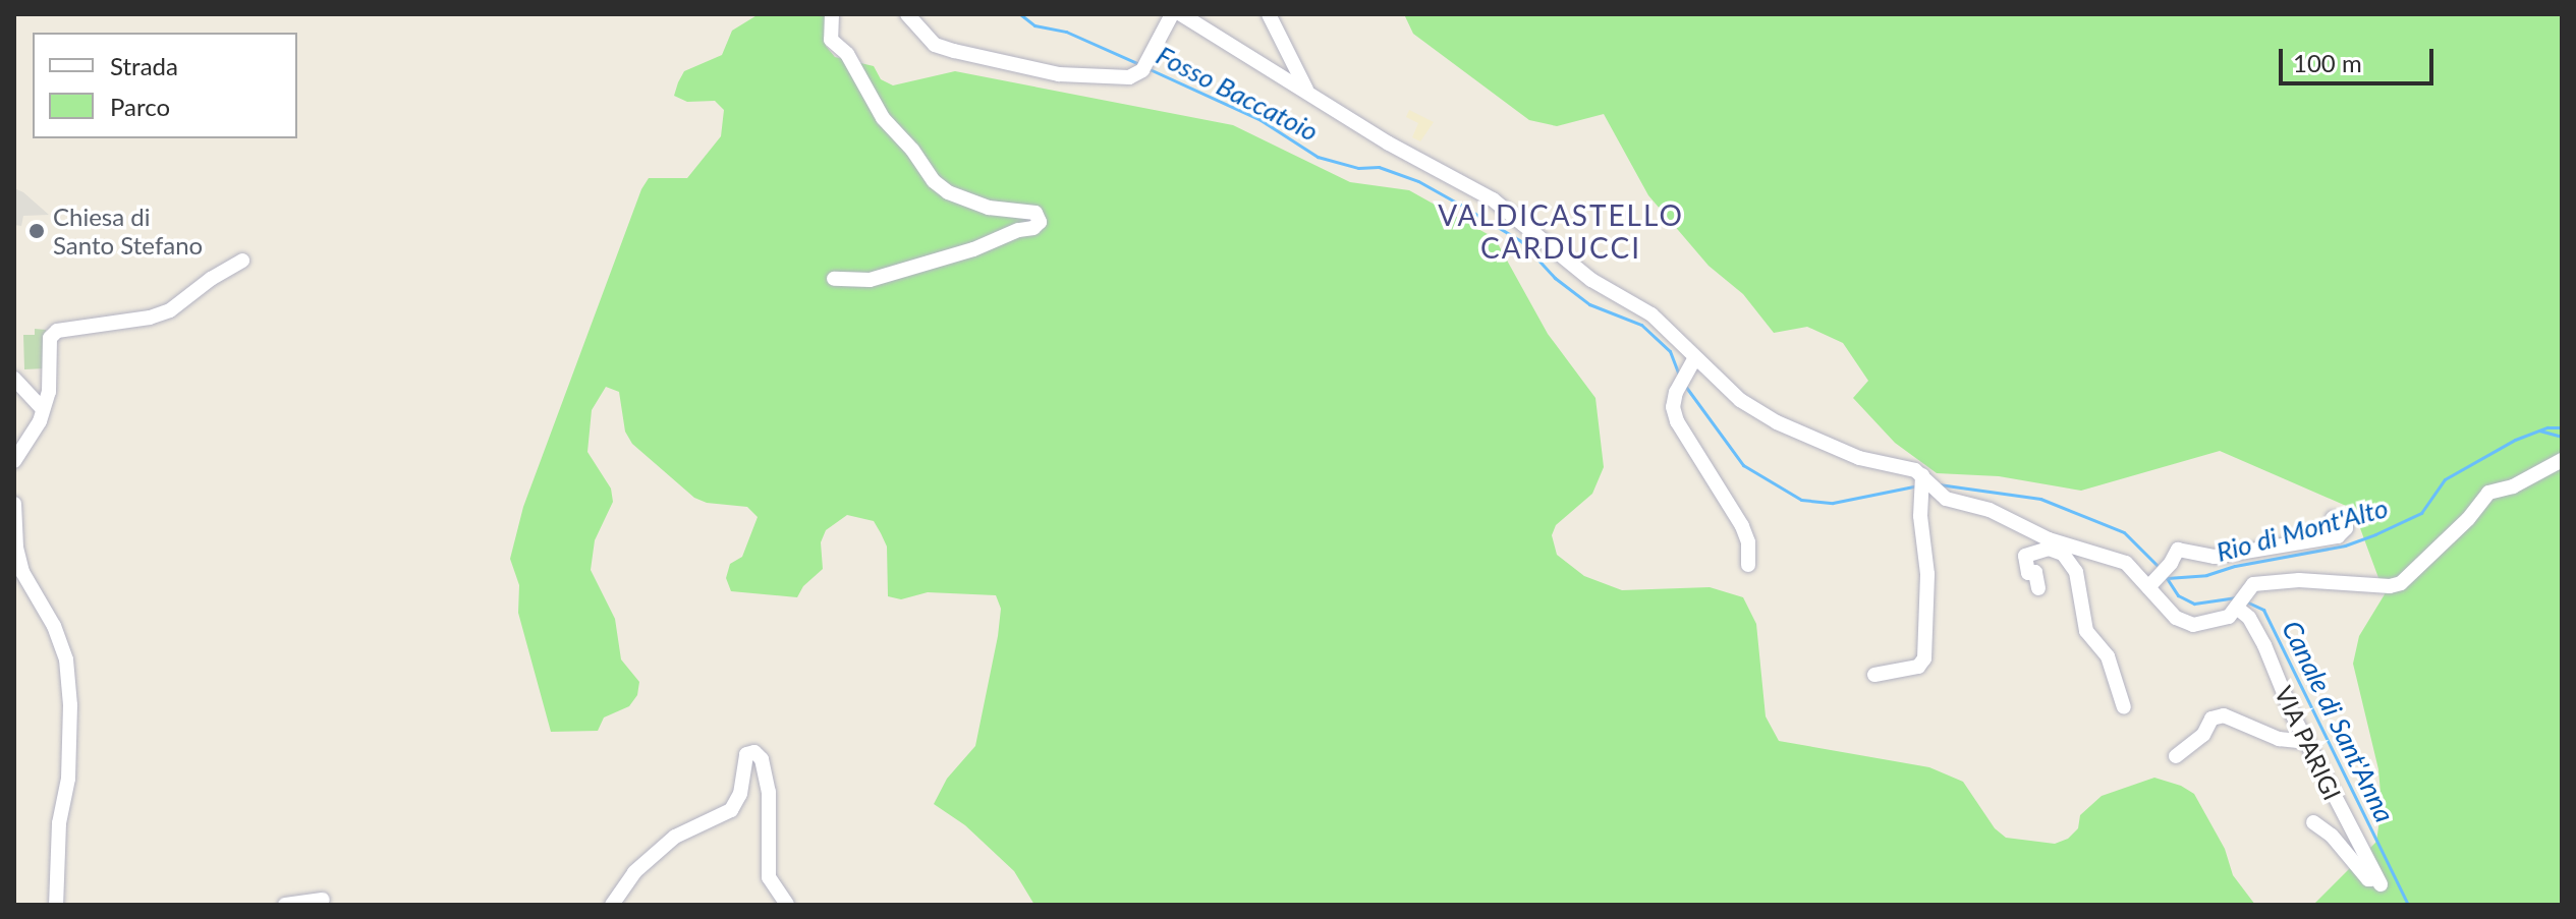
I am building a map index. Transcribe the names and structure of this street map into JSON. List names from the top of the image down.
{
  "streets": {
    "street": ["VIA PARIGI"]
  },
  "districts": ["VALDICASTELLO CARDUCCI"],
  "water": ["Fosso Baccatoio", "Rio di Mont'Alto", "Canale di Sant'Anna"],
  "places": ["Chiesa di Santo Stefano"],
  "legend": ["Strada", "Parco"],
  "scale_bar": "100 m"
}
